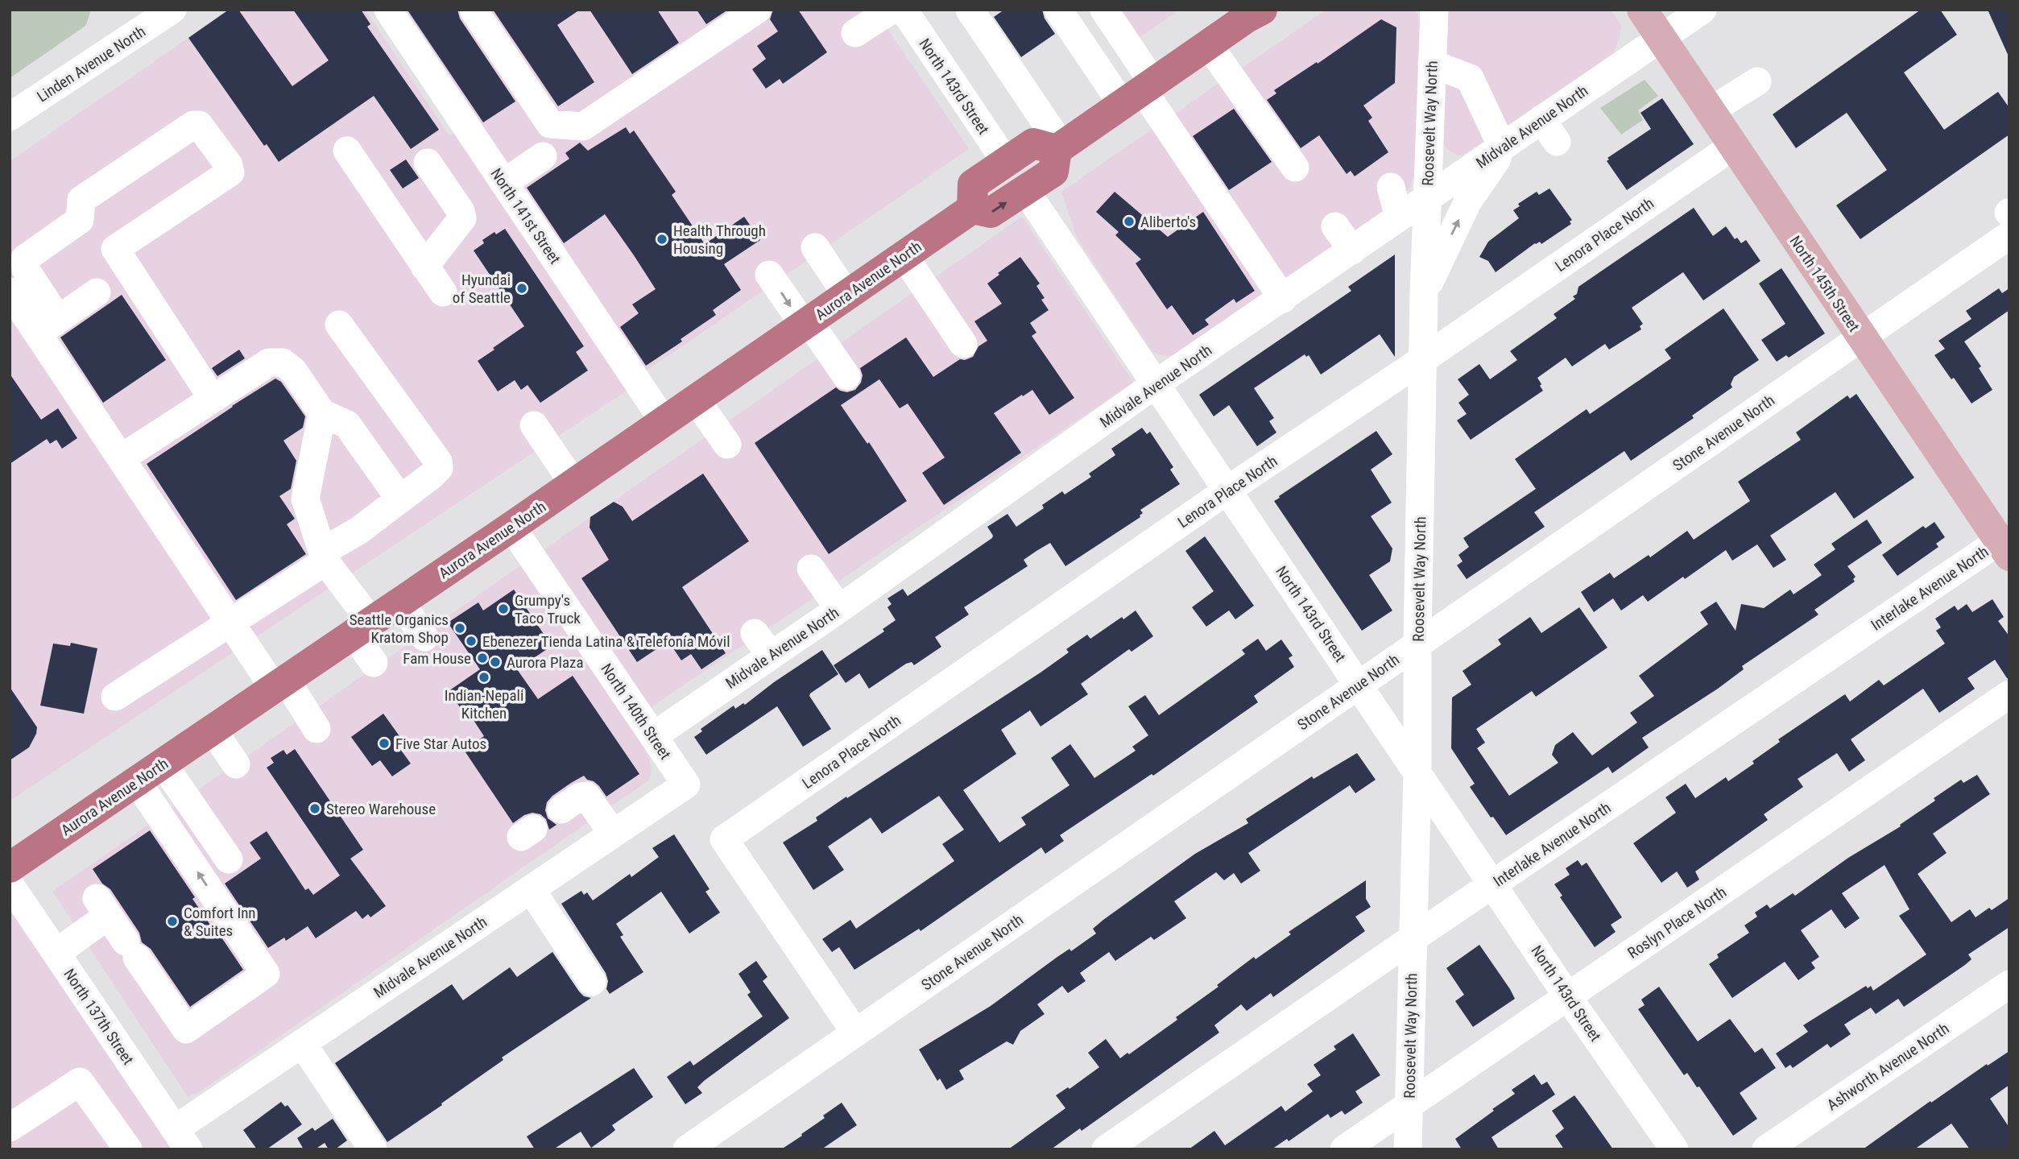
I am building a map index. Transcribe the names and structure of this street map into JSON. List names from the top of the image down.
{
  "streets": {
    "highway": ["Aurora Avenue North"],
    "main road": ["North 145th Street"],
    "street": [
      "Linden Avenue North",
      "North 143rd Street",
      "Roosevelt Way North",
      "Midvale Avenue North",
      "North 141st Street",
      "Lenora Place North",
      "Stone Avenue North",
      "Interlake Avenue North",
      "North 140th Street",
      "Roslyn Place North",
      "North 137th Street",
      "Ashworth Avenue North"
    ]
  },
  "crossings": [
    ["North 143rd Street", "Roosevelt Way North"],
    ["North 143rd Street", "Midvale Avenue North"],
    ["North 143rd Street", "Lenora Place North"],
    ["North 143rd Street", "Stone Avenue North"],
    ["North 143rd Street", "Interlake Avenue North"],
    ["North 143rd Street", "Roslyn Place North"],
    ["Roosevelt Way North", "Midvale Avenue North"],
    ["Roosevelt Way North", "Lenora Place North"],
    ["Roosevelt Way North", "Stone Avenue North"],
    ["Roosevelt Way North", "Interlake Avenue North"],
    ["Roosevelt Way North", "Roslyn Place North"],
    ["Midvale Avenue North", "North 145th Street"],
    ["Midvale Avenue North", "North 140th Street"],
    ["Midvale Avenue North", "North 137th Street"],
    ["North 141st Street", "Aurora Avenue North"],
    ["Lenora Place North", "North 145th Street"],
    ["Lenora Place North", "Stone Avenue North"],
    ["Aurora Avenue North", "North 140th Street"],
    ["North 145th Street", "Stone Avenue North"],
    ["North 145th Street", "Interlake Avenue North"]
  ],
  "places": [
    "Aliberto's",
    "Health Through Housing",
    "Hyundai of Seattle",
    "Grumpy's Taco Truck",
    "Seattle Organics Kratom Shop",
    "Ebenezer Tienda Latina & Telefonía Móvil",
    "Fam House",
    "Aurora Plaza",
    "Indian-Nepali Kitchen",
    "Five Star Autos",
    "Stereo Warehouse",
    "Comfort Inn & Suites"
  ]
}
